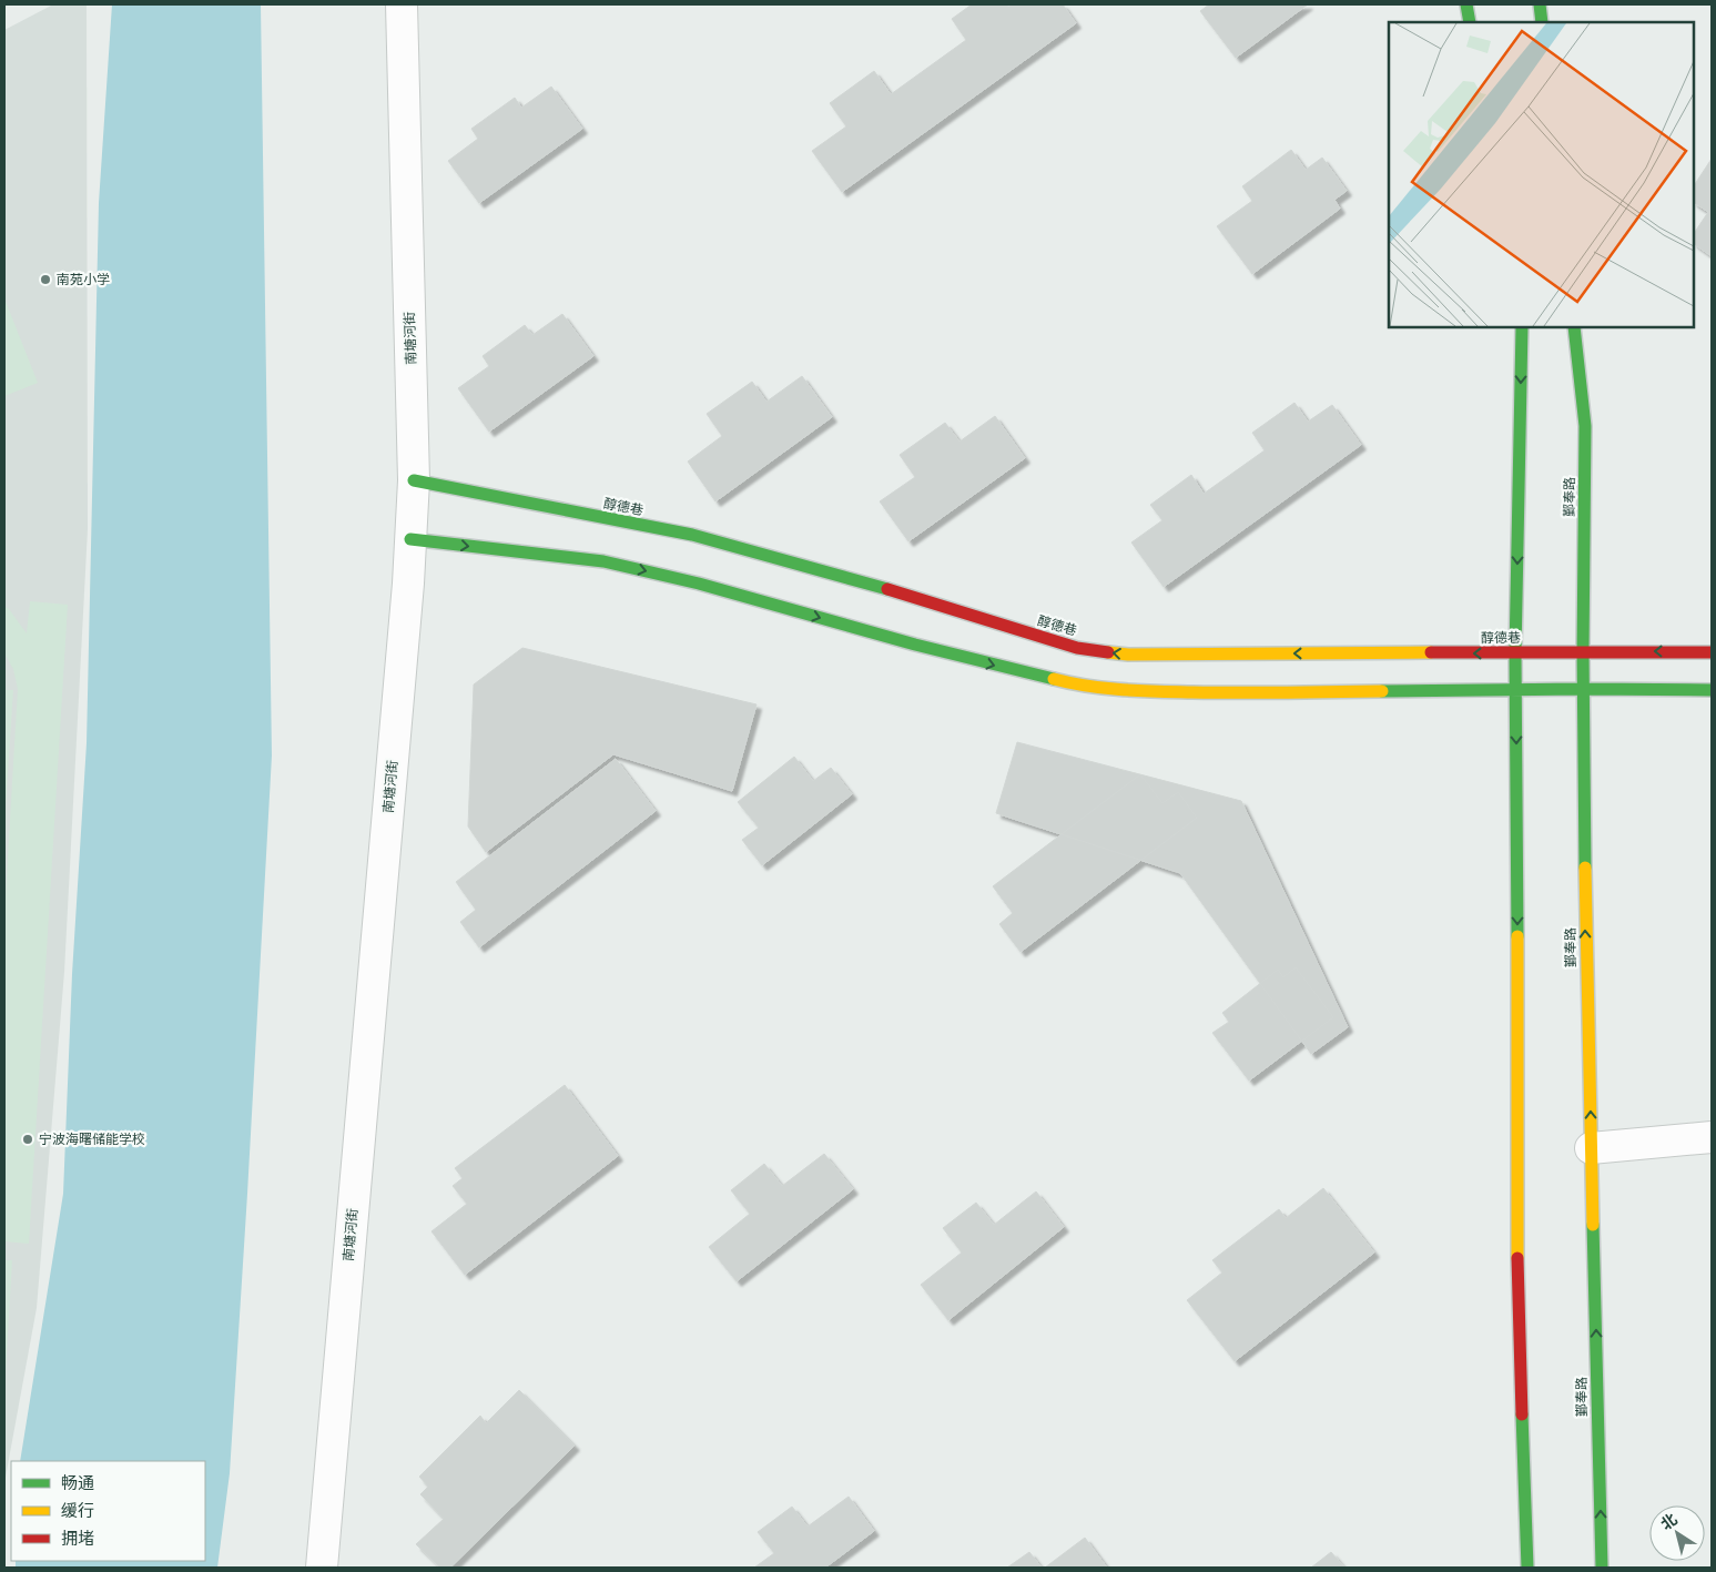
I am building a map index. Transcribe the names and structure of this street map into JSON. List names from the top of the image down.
{
  "streets": {
    "street": ["南塘河街", "鄞奉路", "醇德巷"]
  },
  "crossings": [
    ["南塘河街", "醇德巷"],
    ["鄞奉路", "醇德巷"]
  ],
  "places": ["南苑小学", "宁波海曙储能学校"],
  "legend": ["畅通", "缓行", "拥堵"],
  "north": "top left"
}
